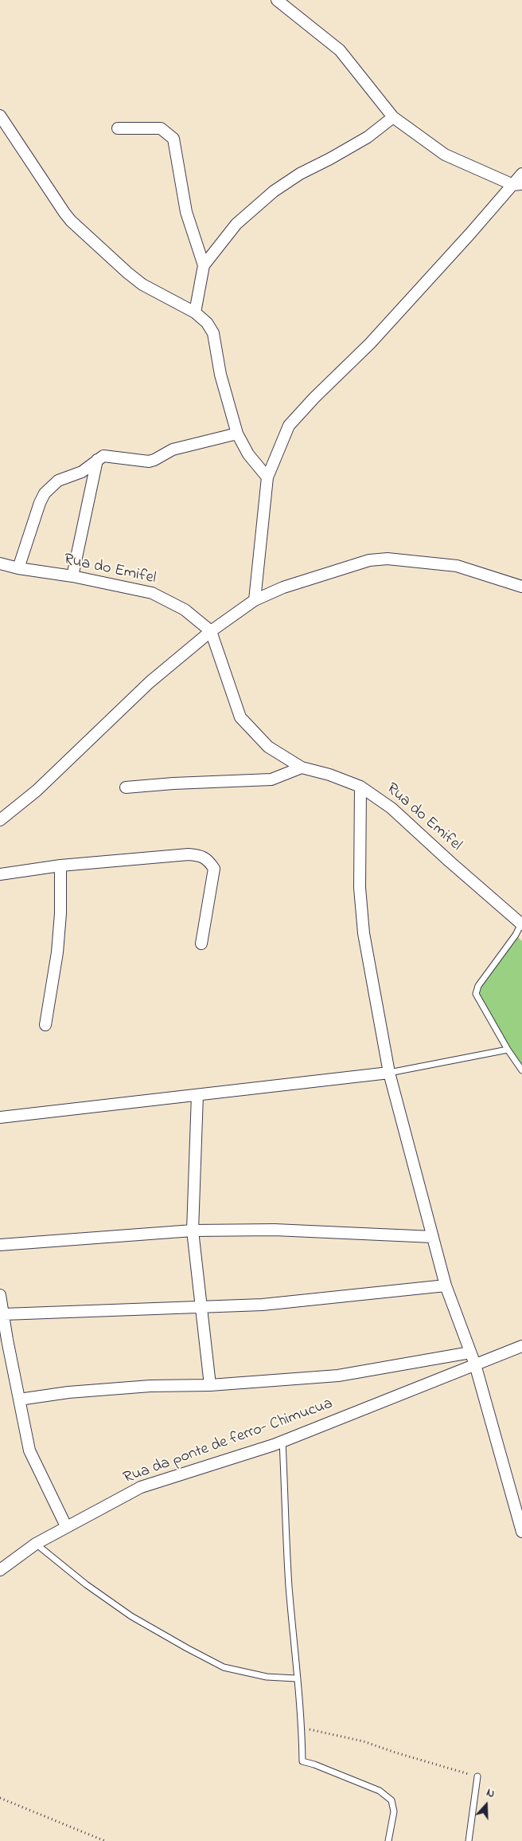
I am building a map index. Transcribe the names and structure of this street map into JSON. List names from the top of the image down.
{
  "streets": {
    "street": ["Rua do Emifel", "Rua da ponte de ferro- Chimucua"]
  },
  "north": "top"
}
